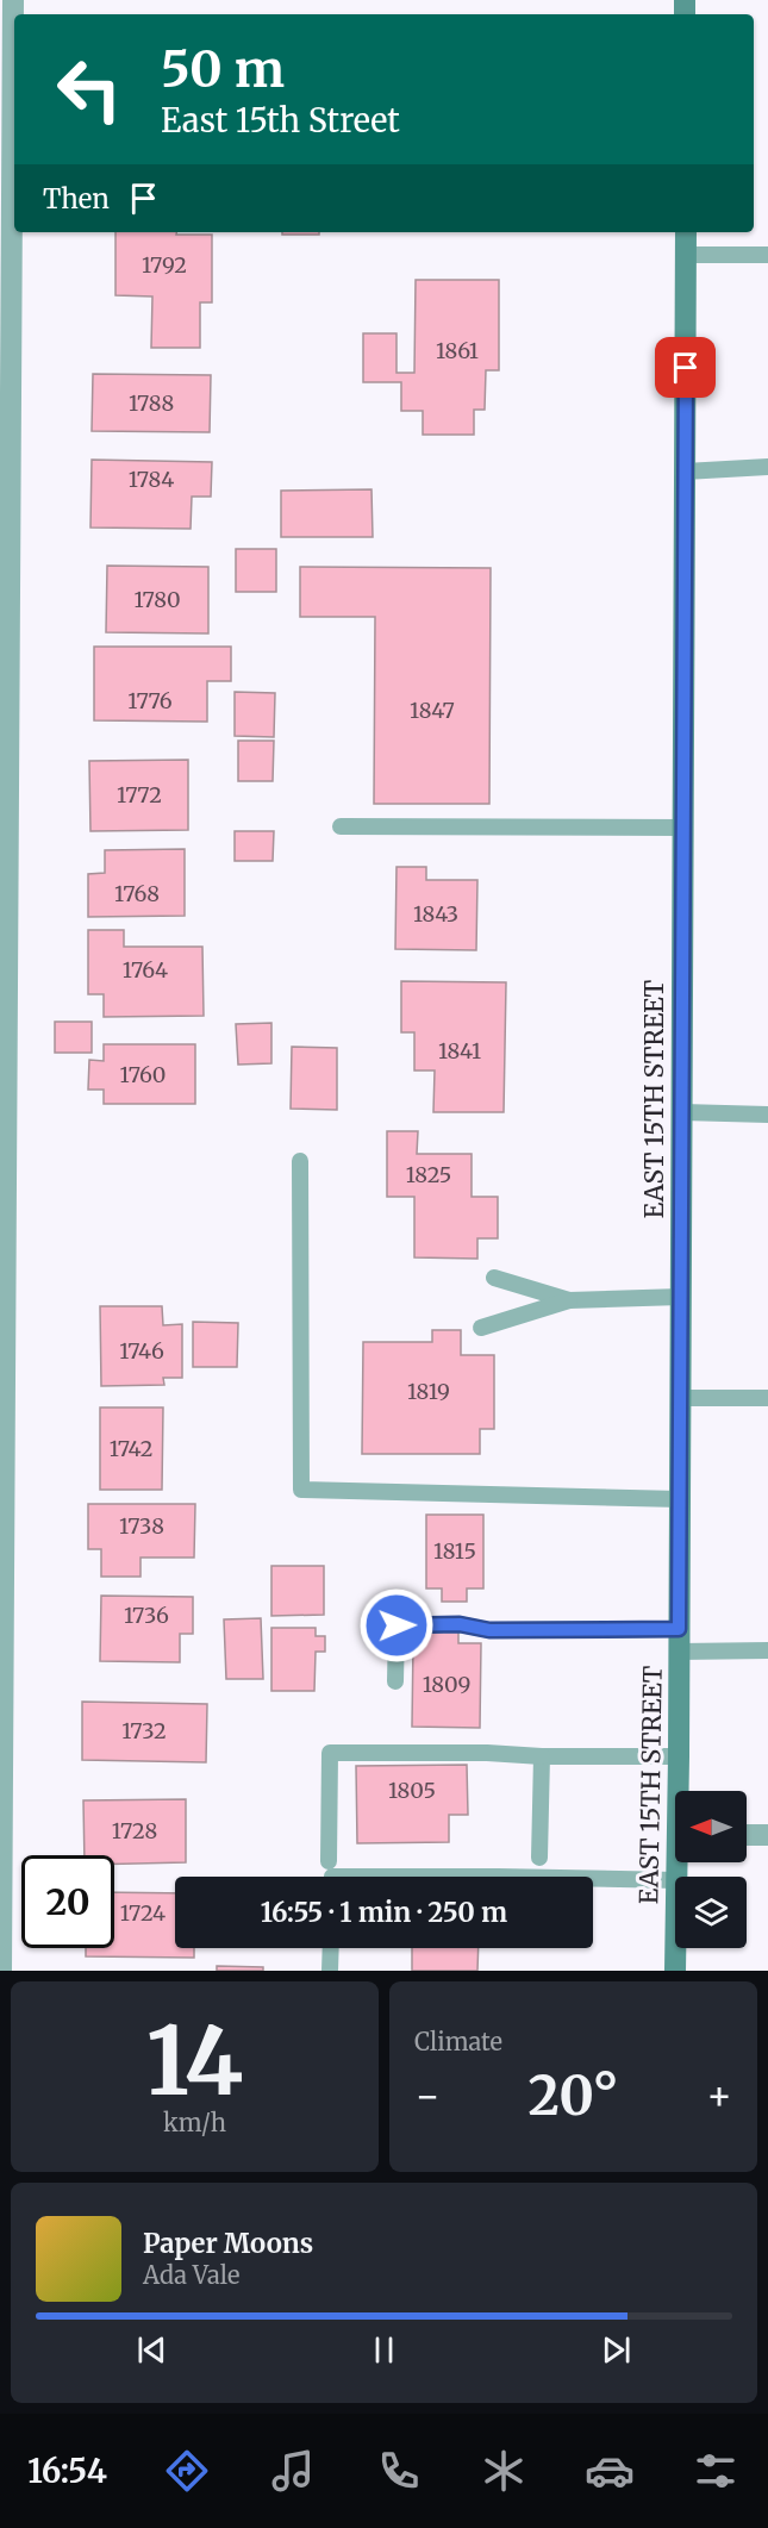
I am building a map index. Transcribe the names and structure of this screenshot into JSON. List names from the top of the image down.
{
  "streets": {
    "main road": ["EAST 15TH STREET"]
  },
  "house_numbers": [
    "1792",
    "1861",
    "1788",
    "1784",
    "1780",
    "1776",
    "1847",
    "1772",
    "1768",
    "1843",
    "1764",
    "1841",
    "1760",
    "1825",
    "1746",
    "1819",
    "1742",
    "1738",
    "1815",
    "1736",
    "1809",
    "1732",
    "1805",
    "1728",
    "1724"
  ],
  "north": "left",
  "page": {
    "turn": ["50 m", "East 15th Street"],
    "then": "Then",
    "limit": "20",
    "trip": "16:55 · 1 min · 250 m",
    "tile": [
      ["14", "km/h"],
      "Climate"
    ],
    "heat": ["−", "20°", "+"],
    "song": ["Paper Moons", "Ada Vale"],
    "tabs": "16:54"
  }
}
